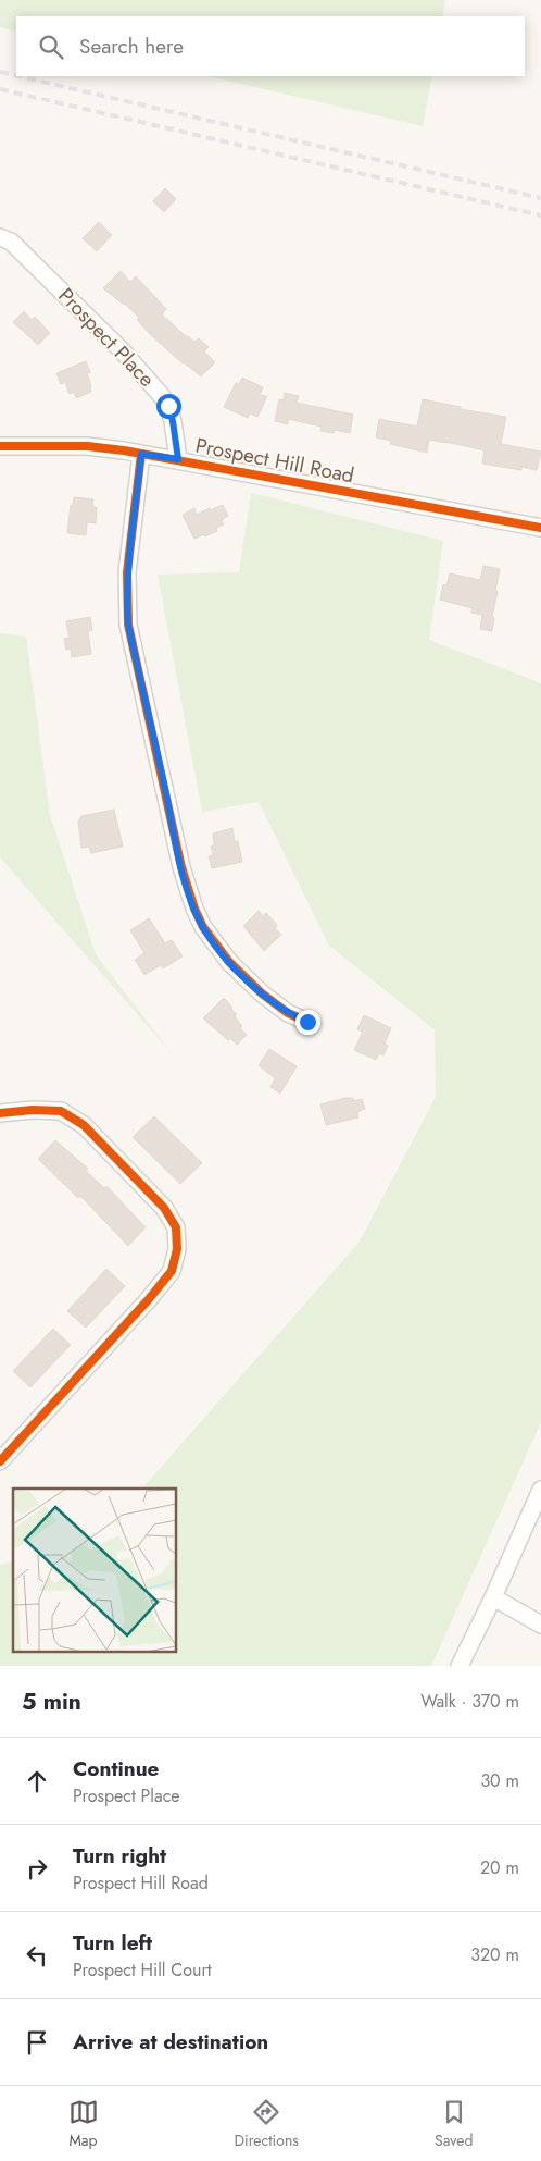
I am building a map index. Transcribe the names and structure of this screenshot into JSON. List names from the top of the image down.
{
  "streets": {
    "street": ["Prospect Place", "Prospect Hill Road"]
  },
  "crossings": [
    ["Prospect Place", "Prospect Hill Road"]
  ],
  "page": {
    "search": "Search here",
    "heading": ["5 min", "Walk · 370 m"],
    "list": [
      ["Continue", "Prospect Place", "30 m"],
      ["Turn right", "Prospect Hill Road", "20 m"],
      ["Turn left", "Prospect Hill Court", "320 m"],
      "Arrive at destination"
    ],
    "nav": ["Map", "Directions", "Saved"]
  }
}
